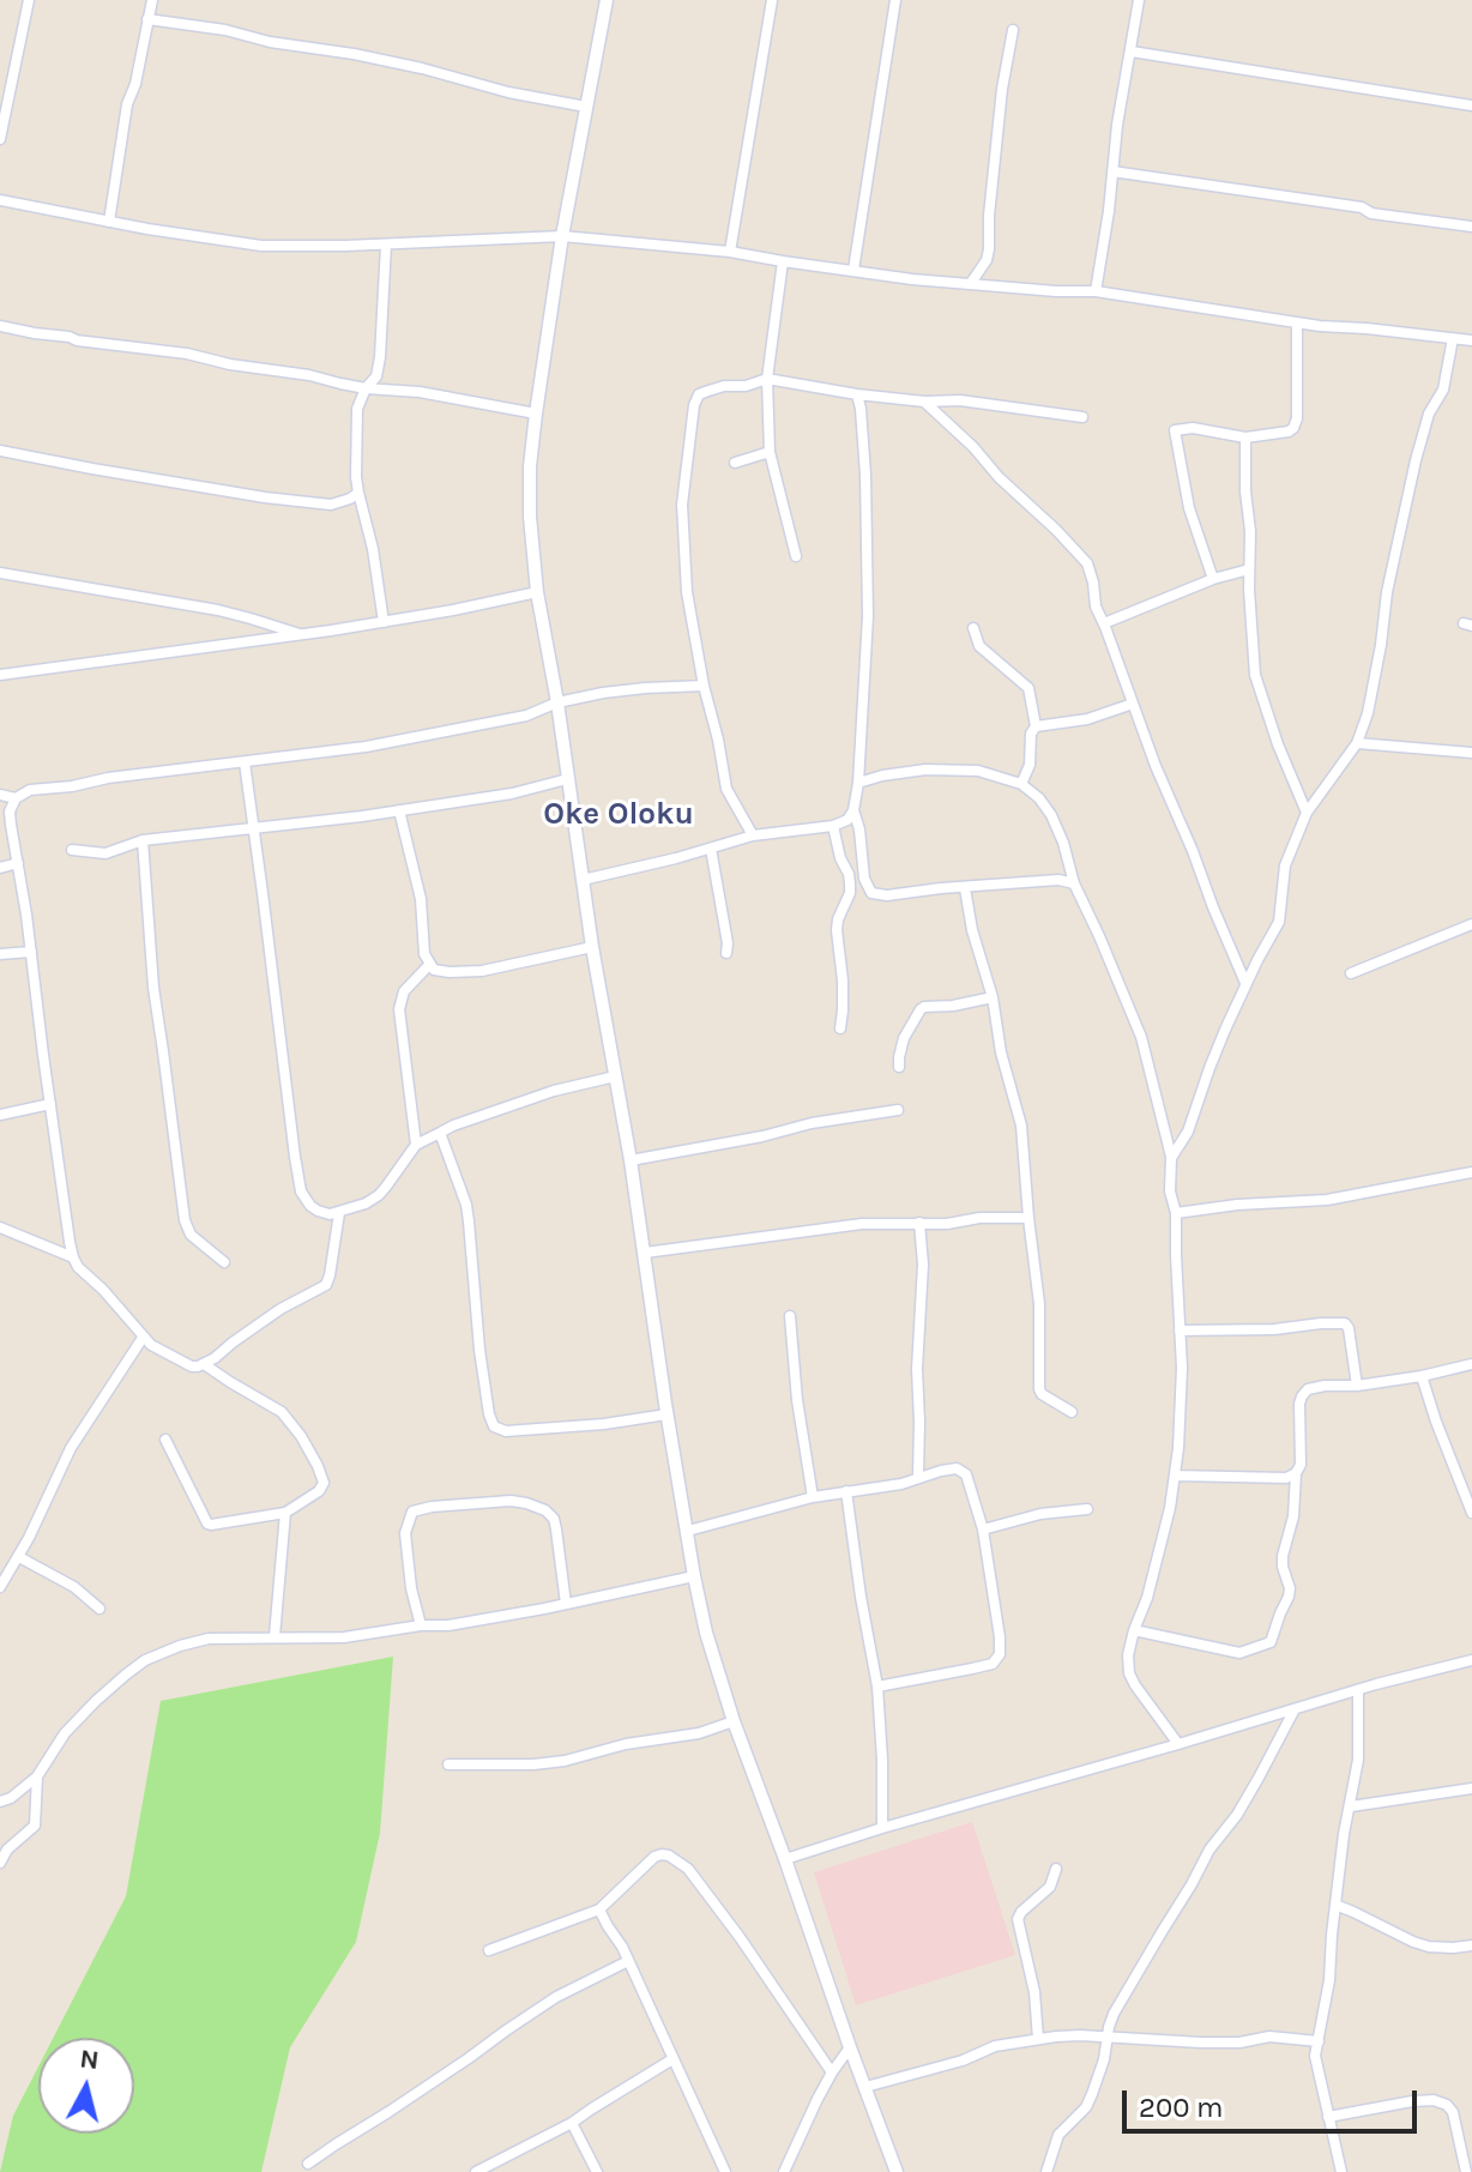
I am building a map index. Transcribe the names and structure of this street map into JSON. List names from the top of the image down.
{
  "districts": ["Oke Oloku"],
  "scale_bar": "200 m",
  "north": "top"
}
